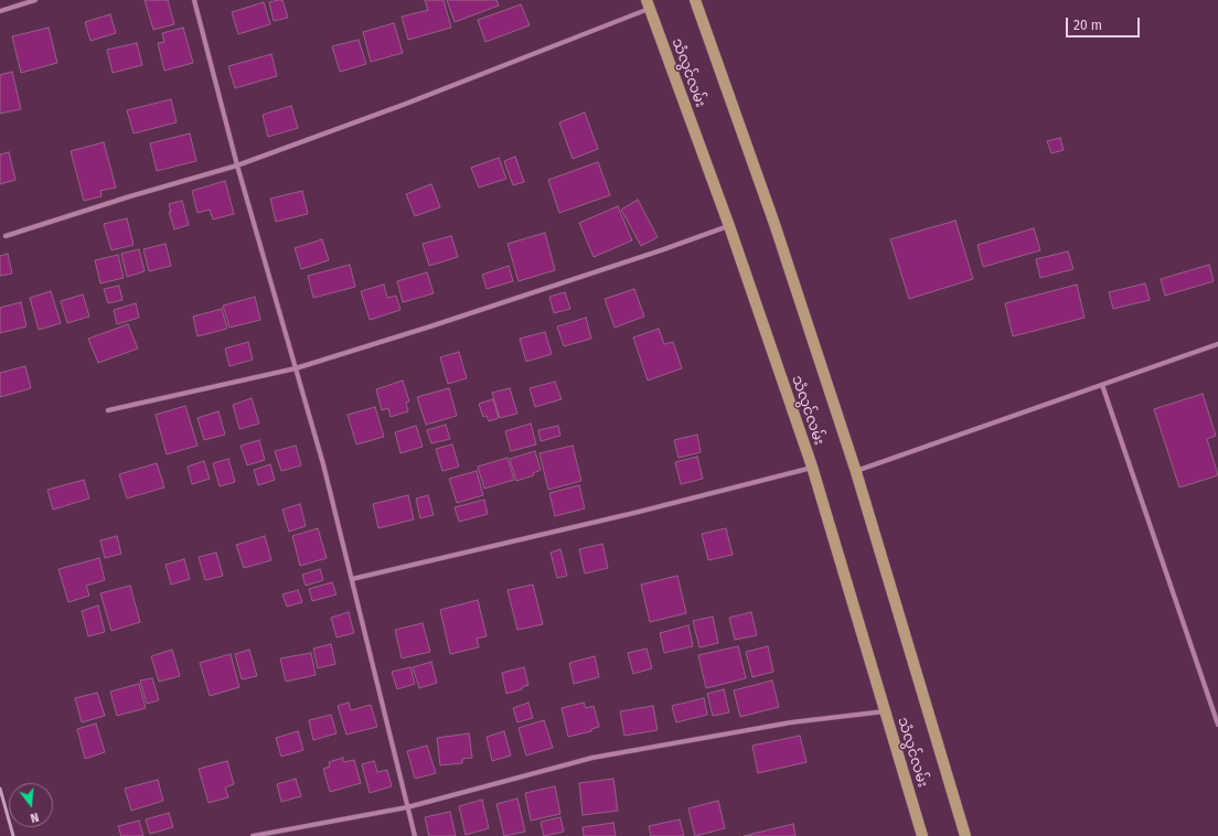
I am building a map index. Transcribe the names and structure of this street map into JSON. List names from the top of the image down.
{
  "streets": {
    "main road": ["သံလွင်လမ်း"]
  },
  "scale_bar": "20 m",
  "north": "bottom"
}
